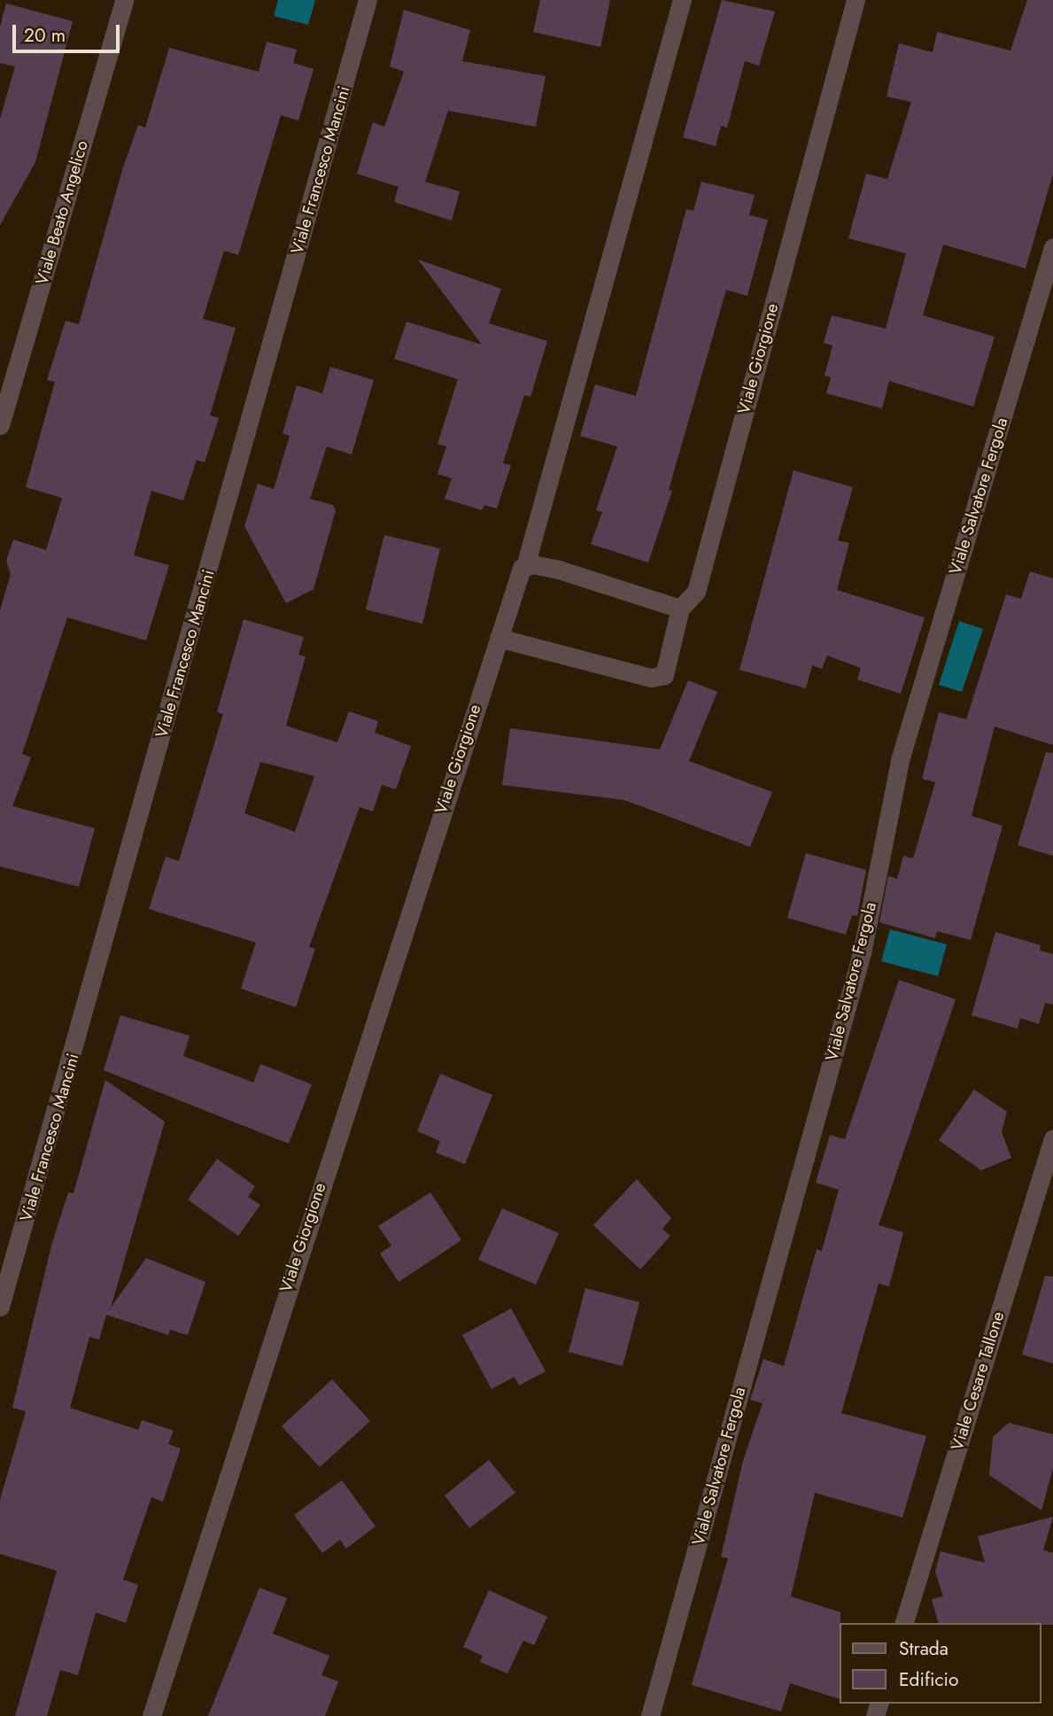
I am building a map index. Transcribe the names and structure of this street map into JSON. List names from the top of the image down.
{
  "streets": {
    "street": [
      "Viale Francesco Mancini",
      "Viale Beato Angelico",
      "Viale Giorgione",
      "Viale Salvatore Fergola",
      "Viale Cesare Tallone"
    ]
  },
  "legend": ["Strada", "Edificio"],
  "scale_bar": "20 m"
}
